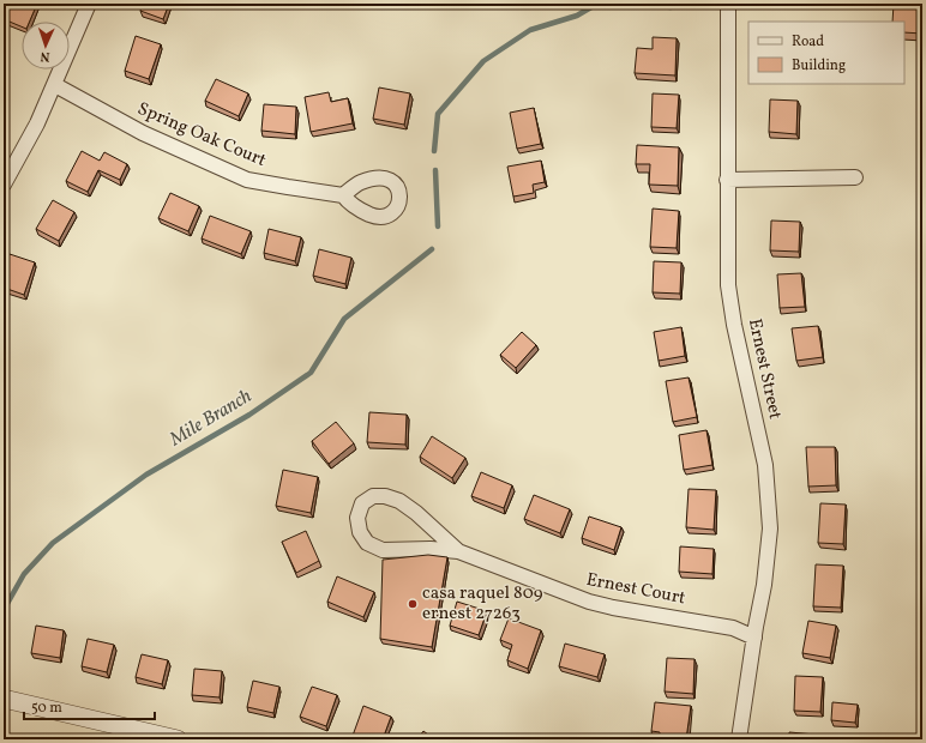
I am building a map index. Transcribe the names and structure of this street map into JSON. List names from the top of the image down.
{
  "streets": {
    "street": ["Spring Oak Court", "Ernest Street", "Ernest Court"]
  },
  "crossings": [
    ["Ernest Street", "Ernest Court"]
  ],
  "water": ["Mile Branch"],
  "places": ["casa raquel 809 ernest 27263"],
  "legend": ["Road", "Building"],
  "scale_bar": "50 m",
  "north": "bottom"
}
